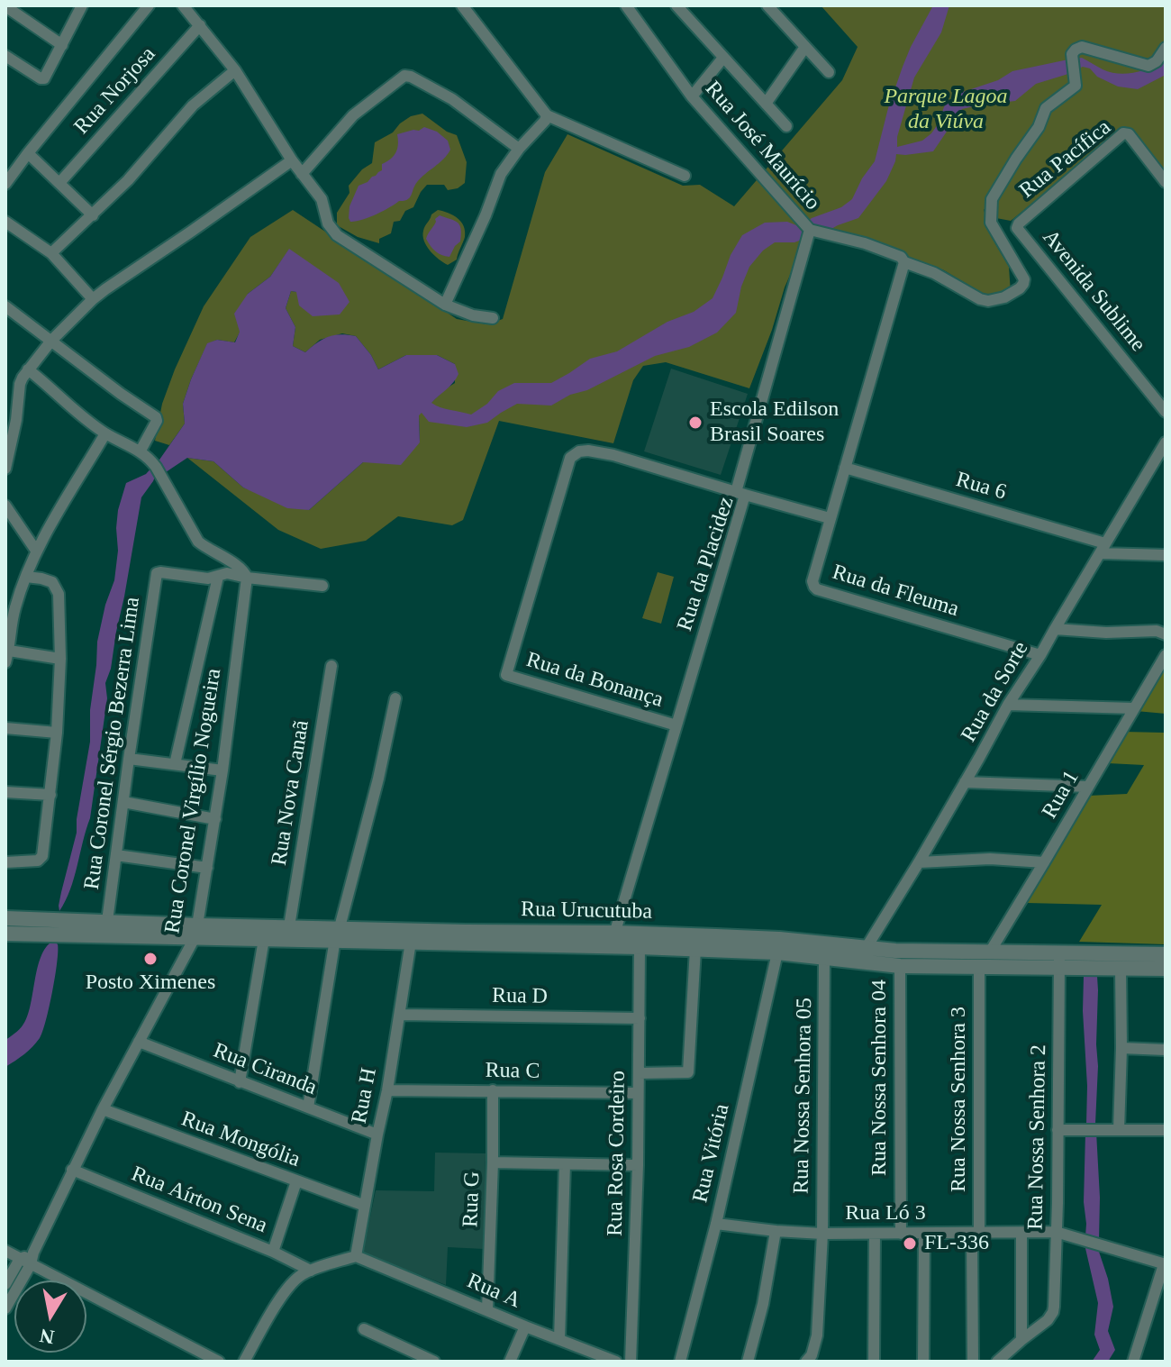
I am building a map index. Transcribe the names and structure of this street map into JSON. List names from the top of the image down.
{
  "streets": {
    "street": [
      "Rua Norjosa",
      "Rua José Maurício",
      "Rua Pacífica",
      "Avenida Sublime",
      "Rua 6",
      "Rua da Placidez",
      "Rua da Fleuma",
      "Rua da Bonança",
      "Rua da Sorte",
      "Rua Coronel Sérgio Bezerra Lima",
      "Rua Nova Canaã",
      "Rua 1",
      "Rua Coronel Virgílio Nogueira",
      "Rua Urucutuba",
      "Rua D",
      "Rua Ciranda",
      "Rua C",
      "Rua Nossa Senhora 04",
      "Rua H",
      "Rua Nossa Senhora 05",
      "Rua Nossa Senhora 3",
      "Rua Nossa Senhora 2",
      "Rua Mongólia",
      "Rua Rosa Cordeiro",
      "Rua Vitória",
      "Rua G",
      "Rua Aírton Sena",
      "Rua Ló 3",
      "Rua A"
    ]
  },
  "crossings": [
    ["Rua José Maurício", "Rua da Fleuma"],
    ["Rua Pacífica", "Avenida Sublime"],
    ["Rua 6", "Rua da Fleuma"],
    ["Rua 6", "Rua da Sorte"],
    ["Rua da Placidez", "Rua da Fleuma"],
    ["Rua da Placidez", "Rua da Bonança"],
    ["Rua da Fleuma", "Rua da Sorte"],
    ["Rua da Bonança", "Rua Urucutuba"],
    ["Rua da Sorte", "Rua Urucutuba"],
    ["Rua Coronel Sérgio Bezerra Lima", "Rua Urucutuba"],
    ["Rua Nova Canaã", "Rua Urucutuba"],
    ["Rua 1", "Rua Urucutuba"],
    ["Rua Coronel Virgílio Nogueira", "Rua Urucutuba"],
    ["Rua Coronel Virgílio Nogueira", "Rua Ciranda"],
    ["Rua Coronel Virgílio Nogueira", "Rua Mongólia"],
    ["Rua Coronel Virgílio Nogueira", "Rua Aírton Sena"],
    ["Rua Urucutuba", "Rua Nossa Senhora 04"],
    ["Rua Urucutuba", "Rua H"],
    ["Rua Urucutuba", "Rua Nossa Senhora 05"],
    ["Rua Urucutuba", "Rua Nossa Senhora 3"],
    ["Rua Urucutuba", "Rua Nossa Senhora 2"],
    ["Rua Urucutuba", "Rua Rosa Cordeiro"],
    ["Rua Urucutuba", "Rua Vitória"],
    ["Rua D", "Rua H"],
    ["Rua D", "Rua Rosa Cordeiro"],
    ["Rua Ciranda", "Rua H"],
    ["Rua C", "Rua H"],
    ["Rua C", "Rua Rosa Cordeiro"],
    ["Rua C", "Rua G"],
    ["Rua Nossa Senhora 04", "Rua Ló 3"],
    ["Rua H", "Rua Mongólia"],
    ["Rua H", "Rua A"],
    ["Rua Nossa Senhora 05", "Rua Ló 3"],
    ["Rua Nossa Senhora 3", "Rua Ló 3"],
    ["Rua Nossa Senhora 2", "Rua Ló 3"],
    ["Rua Vitória", "Rua Ló 3"],
    ["Rua G", "Rua A"]
  ],
  "parks": ["Parque Lagoa da Viúva"],
  "places": ["Escola Edilson Brasil Soares", "Posto Ximenes", "FL-336"],
  "north": "bottom"
}
